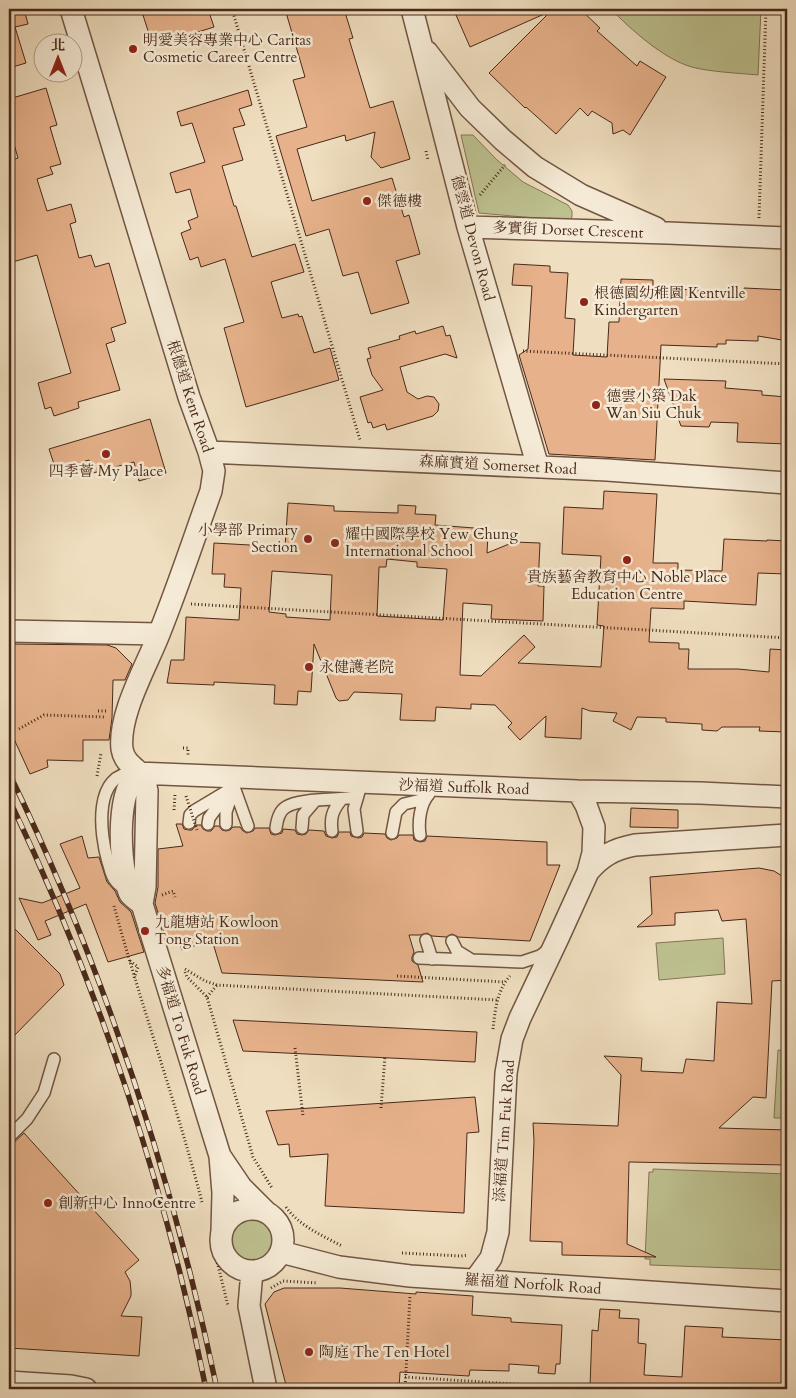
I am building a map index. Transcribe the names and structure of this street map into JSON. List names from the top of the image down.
{
  "streets": {
    "street": [
      "多實街 Dorset Crescent",
      "德雲道 Devon Road",
      "根德道 Kent Road",
      "森麻實道 Somerset Road",
      "沙福道 Suffolk Road",
      "多福道 To Fuk Road",
      "添福道 Tim Fuk Road",
      "羅福道 Norfolk Road"
    ]
  },
  "crossings": [
    ["多實街 Dorset Crescent", "德雲道 Devon Road"],
    ["德雲道 Devon Road", "森麻實道 Somerset Road"],
    ["根德道 Kent Road", "森麻實道 Somerset Road"],
    ["根德道 Kent Road", "沙福道 Suffolk Road"],
    ["根德道 Kent Road", "多福道 To Fuk Road"],
    ["沙福道 Suffolk Road", "多福道 To Fuk Road"],
    ["沙福道 Suffolk Road", "添福道 Tim Fuk Road"],
    ["多福道 To Fuk Road", "羅福道 Norfolk Road"],
    ["添福道 Tim Fuk Road", "羅福道 Norfolk Road"]
  ],
  "places": [
    "明愛美容專業中心 Caritas Cosmetic Career Centre",
    "傑德樓",
    "根德園幼稚園 Kentville Kindergarten",
    "德雲小築 Dak Wan Siu Chuk",
    "四季薈 My Palace",
    "小學部 Primary Section",
    "耀中國際學校 Yew Chung International School",
    "貴族藝舍教育中心 Noble Place Education Centre",
    "永健護老院",
    "九龍塘站 Kowloon Tong Station",
    "創新中心 InnoCentre",
    "陶庭 The Ten Hotel"
  ],
  "north": "top"
}
